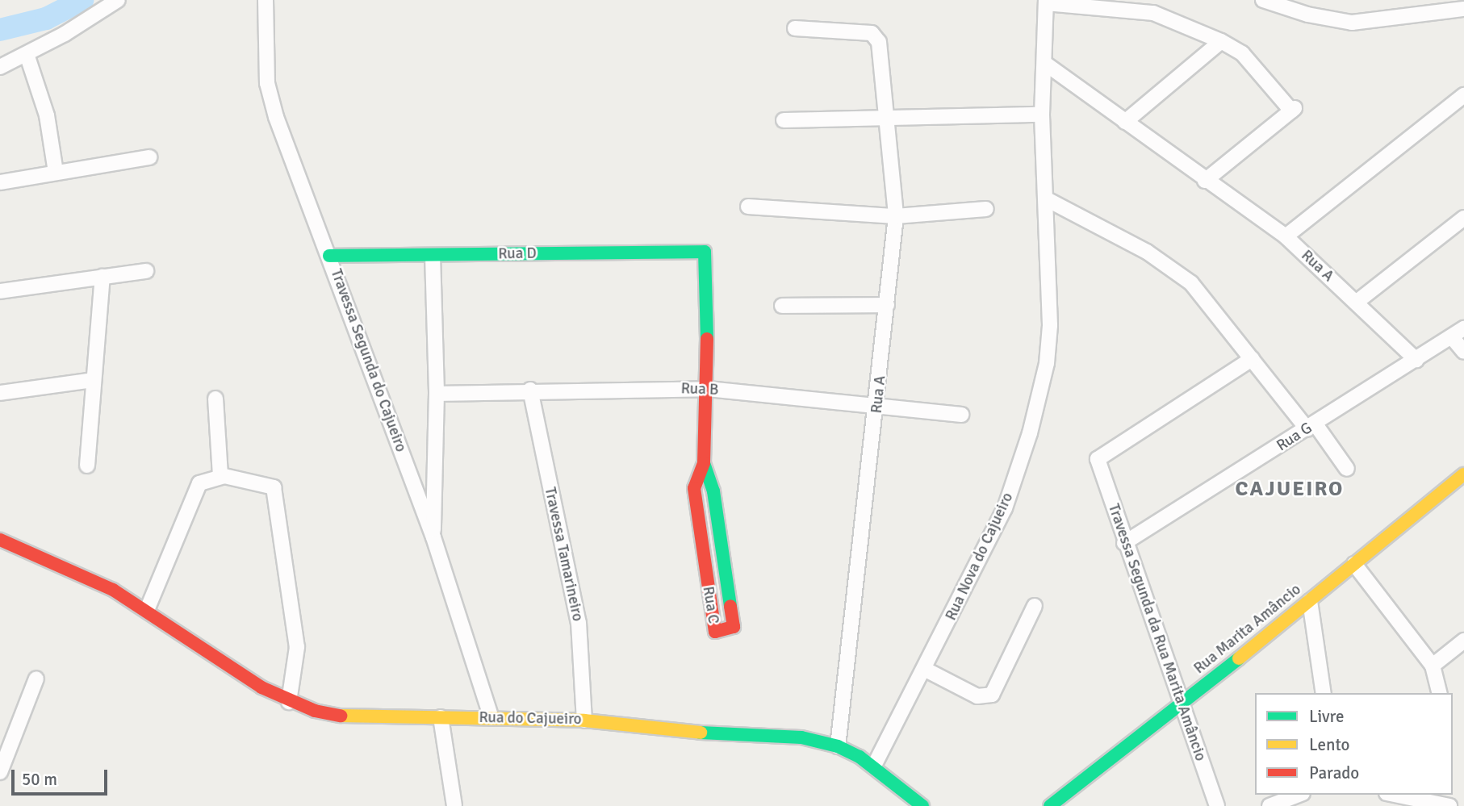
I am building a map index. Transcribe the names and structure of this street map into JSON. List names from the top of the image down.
{
  "streets": {
    "street": [
      "Rua D",
      "Rua A",
      "Travessa Segunda do Cajueiro",
      "Rua B",
      "Rua G",
      "Travessa Tamarineiro",
      "Rua Nova do Cajueiro",
      "Rua C",
      "Rua Marita Amâncio",
      "Travessa Segunda da Rua Marita Amâncio",
      "Rua do Cajueiro"
    ]
  },
  "crossings": [
    ["Rua D", "Travessa Segunda do Cajueiro"],
    ["Rua D", "Rua C"],
    ["Rua A", "Rua B"],
    ["Rua A", "Rua G"],
    ["Rua A", "Rua Nova do Cajueiro"],
    ["Rua A", "Rua do Cajueiro"],
    ["Travessa Segunda do Cajueiro", "Rua do Cajueiro"],
    ["Rua B", "Travessa Tamarineiro"],
    ["Rua B", "Rua C"],
    ["Rua G", "Travessa Segunda da Rua Marita Amâncio"],
    ["Travessa Tamarineiro", "Rua do Cajueiro"],
    ["Rua Nova do Cajueiro", "Rua do Cajueiro"],
    ["Rua Marita Amâncio", "Travessa Segunda da Rua Marita Amâncio"]
  ],
  "districts": ["CAJUEIRO"],
  "legend": ["Livre", "Lento", "Parado"],
  "scale_bar": "50 m"
}
